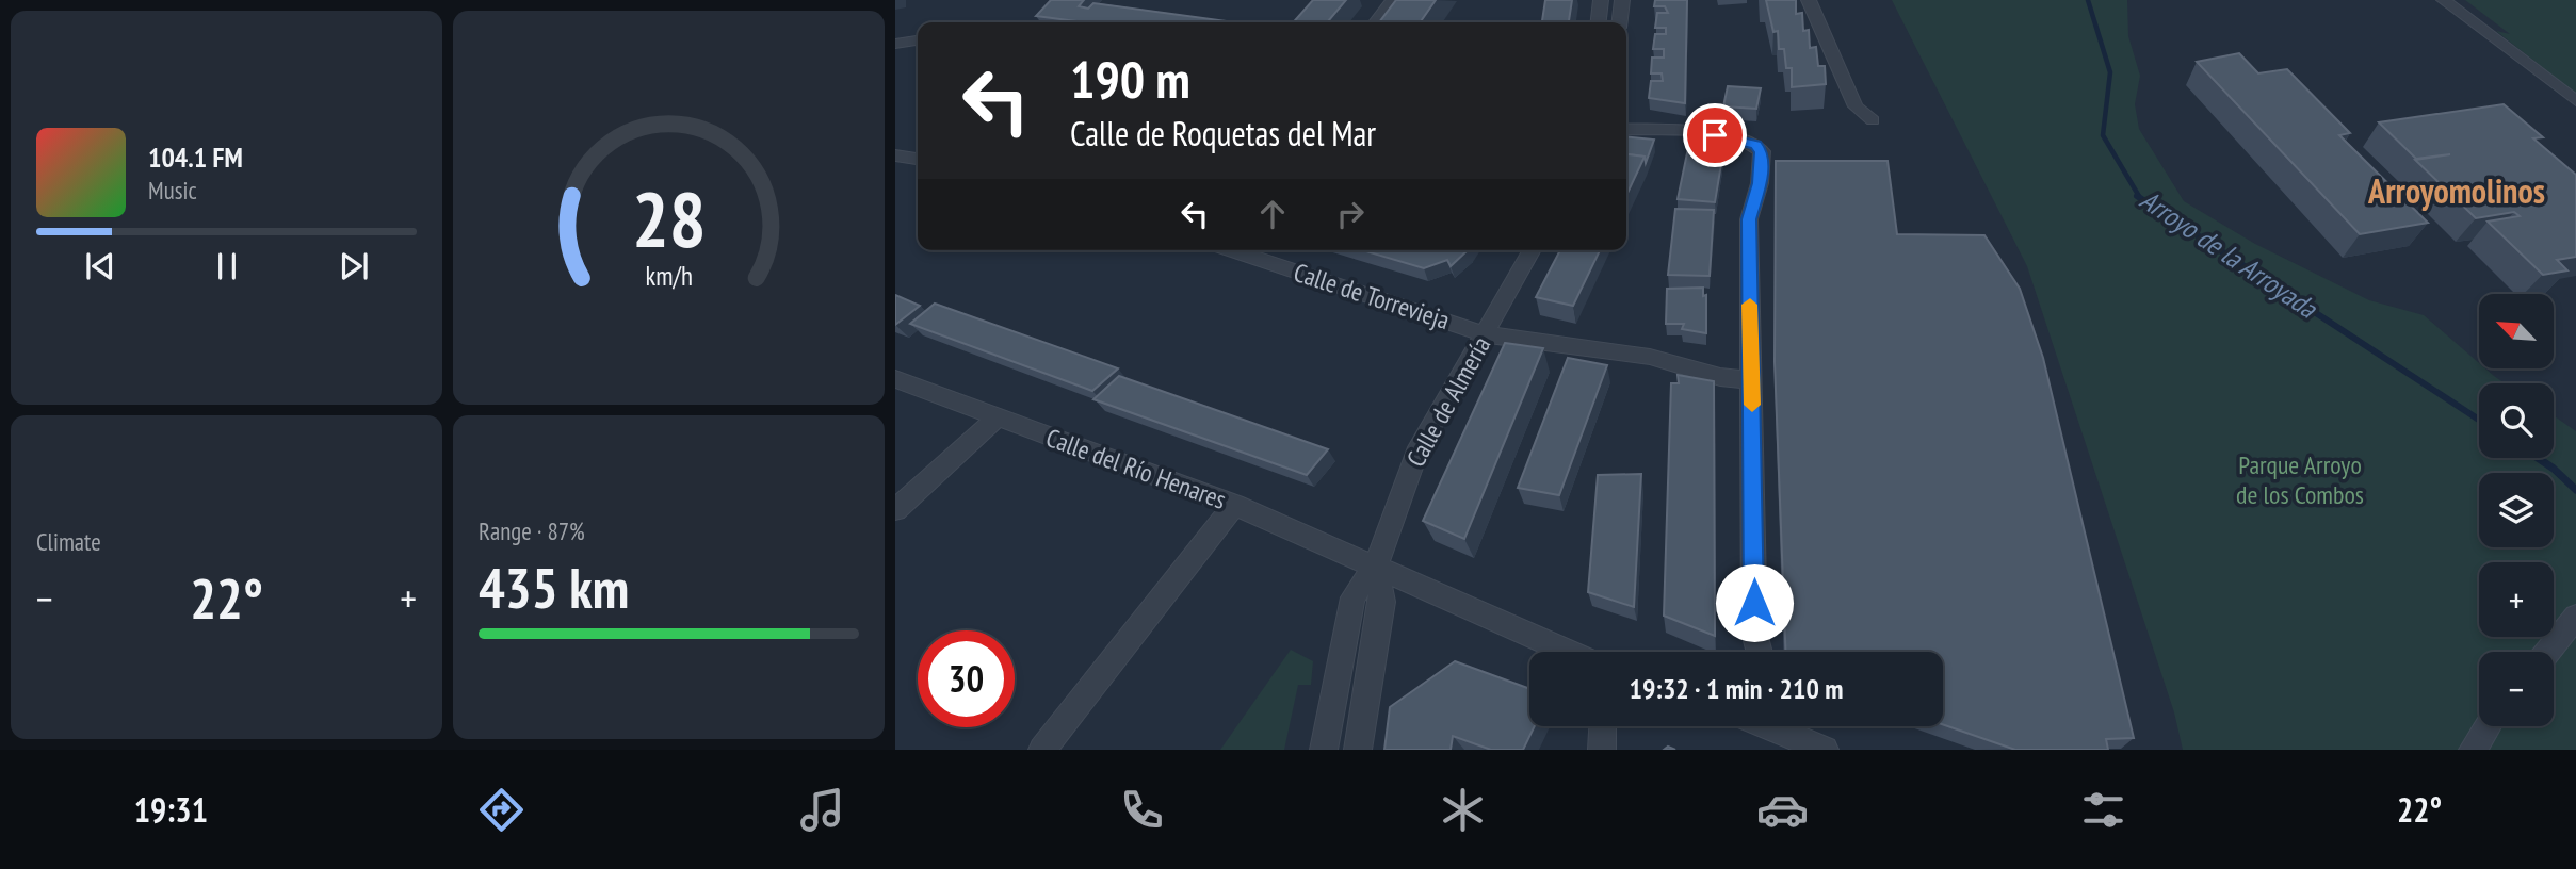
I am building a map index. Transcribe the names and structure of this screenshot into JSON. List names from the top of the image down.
{
  "streets": {
    "street": ["Calle de Torrevieja", "Calle de Almería", "Calle del Río Henares"]
  },
  "crossings": [
    ["Calle de Torrevieja", "Calle de Almería"],
    ["Calle de Almería", "Calle del Río Henares"]
  ],
  "districts": ["Arroyomolinos"],
  "water": ["Arroyo de la Arroyada"],
  "parks": ["Parque Arroyo de los Combos"],
  "north": "top left",
  "page": {
    "turn": ["190 m", "Calle de Roquetas del Mar"],
    "song": ["104.1 FM", "Music"],
    "map_buttons": ["+", "−"],
    "tile": [
      "Climate",
      ["Range · 87%", "435 km"]
    ],
    "heat": ["−", "22°", "+"],
    "limit": "30",
    "trip": "19:32 · 1 min · 210 m",
    "tabs": ["19:31", "22°"],
    "gauge": ["28", "km/h"]
  }
}
